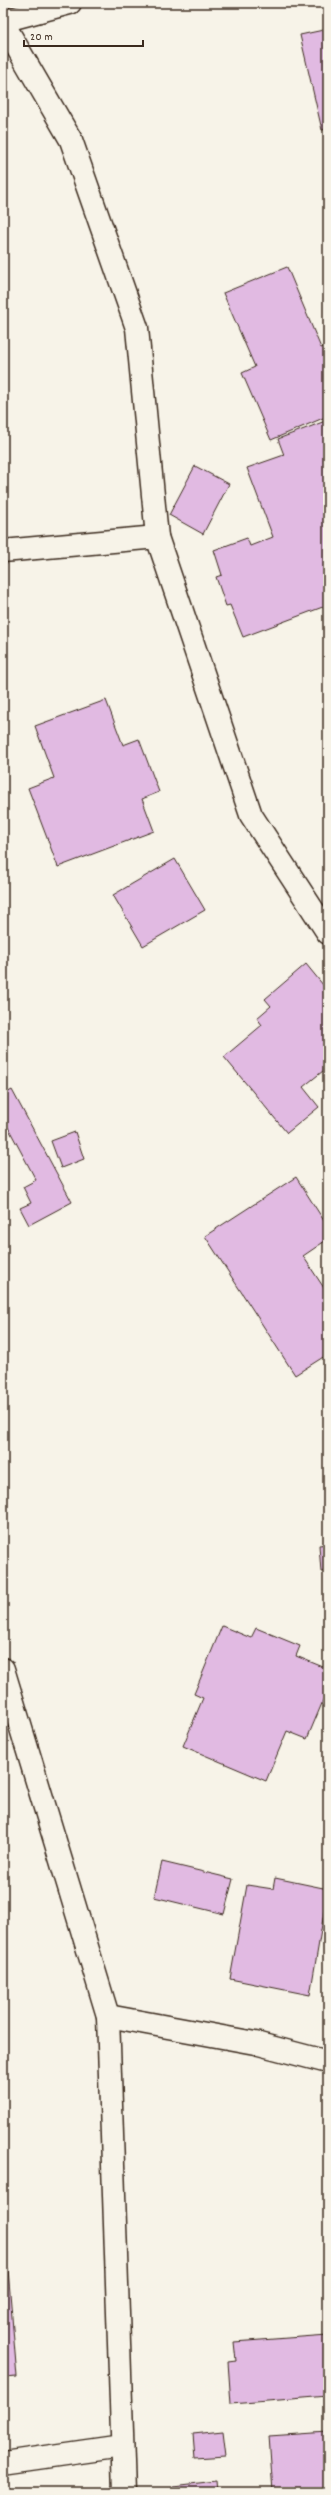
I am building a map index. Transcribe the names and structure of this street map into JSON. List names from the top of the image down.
{
  "scale_bar": "20 m"
}
